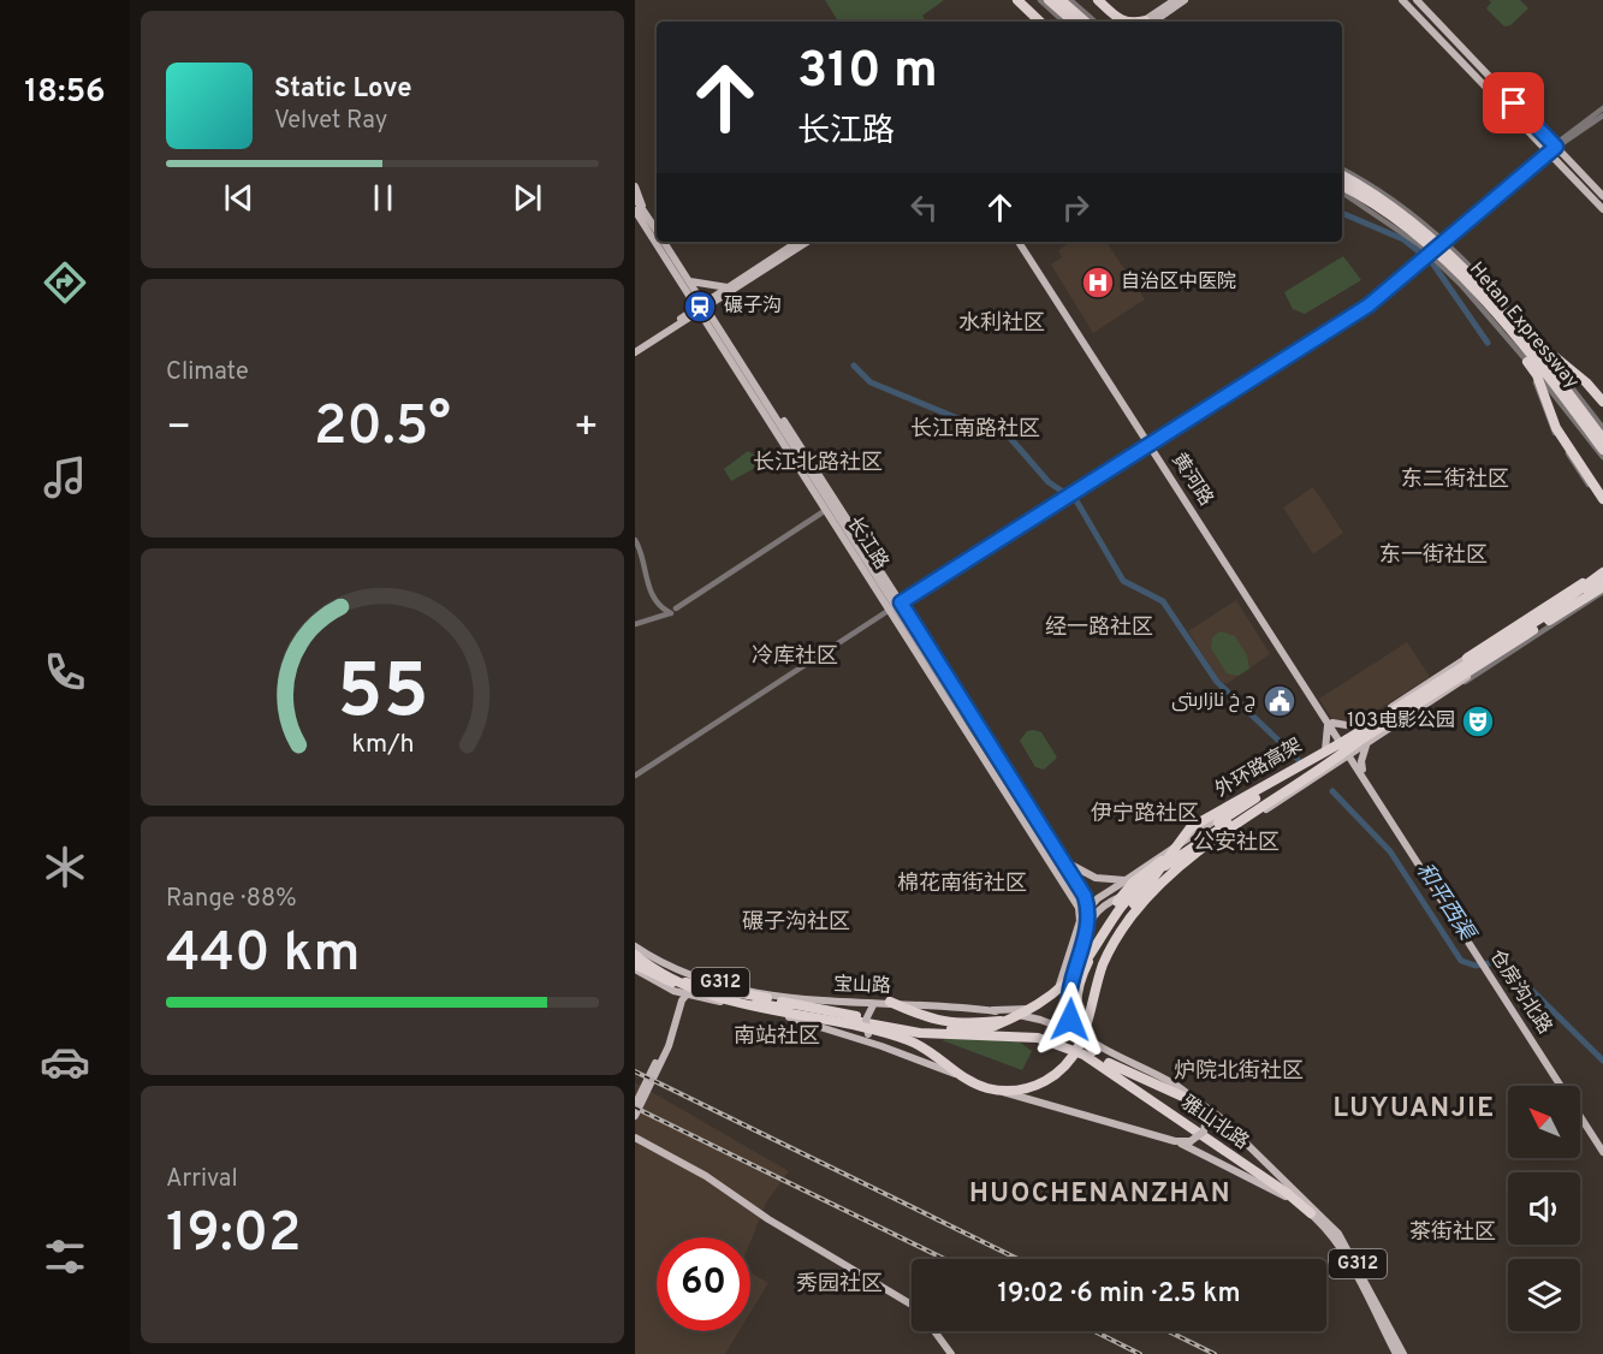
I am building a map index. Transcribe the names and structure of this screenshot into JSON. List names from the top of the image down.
{
  "streets": {
    "highway": ["Hetan Expressway", "外环路高架", "雅山北路"],
    "main road": [
      "黄河路",
      "长江路",
      "G312",
      "宝山路",
      "仓房沟北路"
    ]
  },
  "crossings": [
    ["黄河路", "外环路高架"],
    ["黄河路", "仓房沟北路"],
    ["外环路高架", "宝山路"],
    ["外环路高架", "仓房沟北路"],
    ["G312", "宝山路"],
    ["G312", "雅山北路"]
  ],
  "districts": [
    "水利社区",
    "长江南路社区",
    "长江北路社区",
    "东二街社区",
    "东一街社区",
    "经一路社区",
    "冷库社区",
    "伊宁路社区",
    "公安社区",
    "棉花南街社区",
    "碾子沟社区",
    "南站社区",
    "炉院北街社区",
    "LUYUANJIE",
    "HUOCHENANZHAN",
    "茶街社区",
    "秀园社区"
  ],
  "water": ["和平西渠"],
  "places": {
    "hospital": ["自治区中医院"],
    "station": ["碾子沟"],
    "public building": ["ج خ نازارىتى"],
    "theatre": ["103电影公园"]
  },
  "north": "top left",
  "page": {
    "tabs": "18:56",
    "turn": ["310 m", "长江路"],
    "song": ["Static Love", "Velvet Ray"],
    "tile": [
      "Climate",
      ["Range · 88%", "440 km"],
      ["Arrival", "19:02"]
    ],
    "heat": ["−", "20.5°", "+"],
    "limit": "60",
    "trip": "19:02 · 6 min · 2.5 km",
    "gauge": ["55", "km/h"]
  }
}
